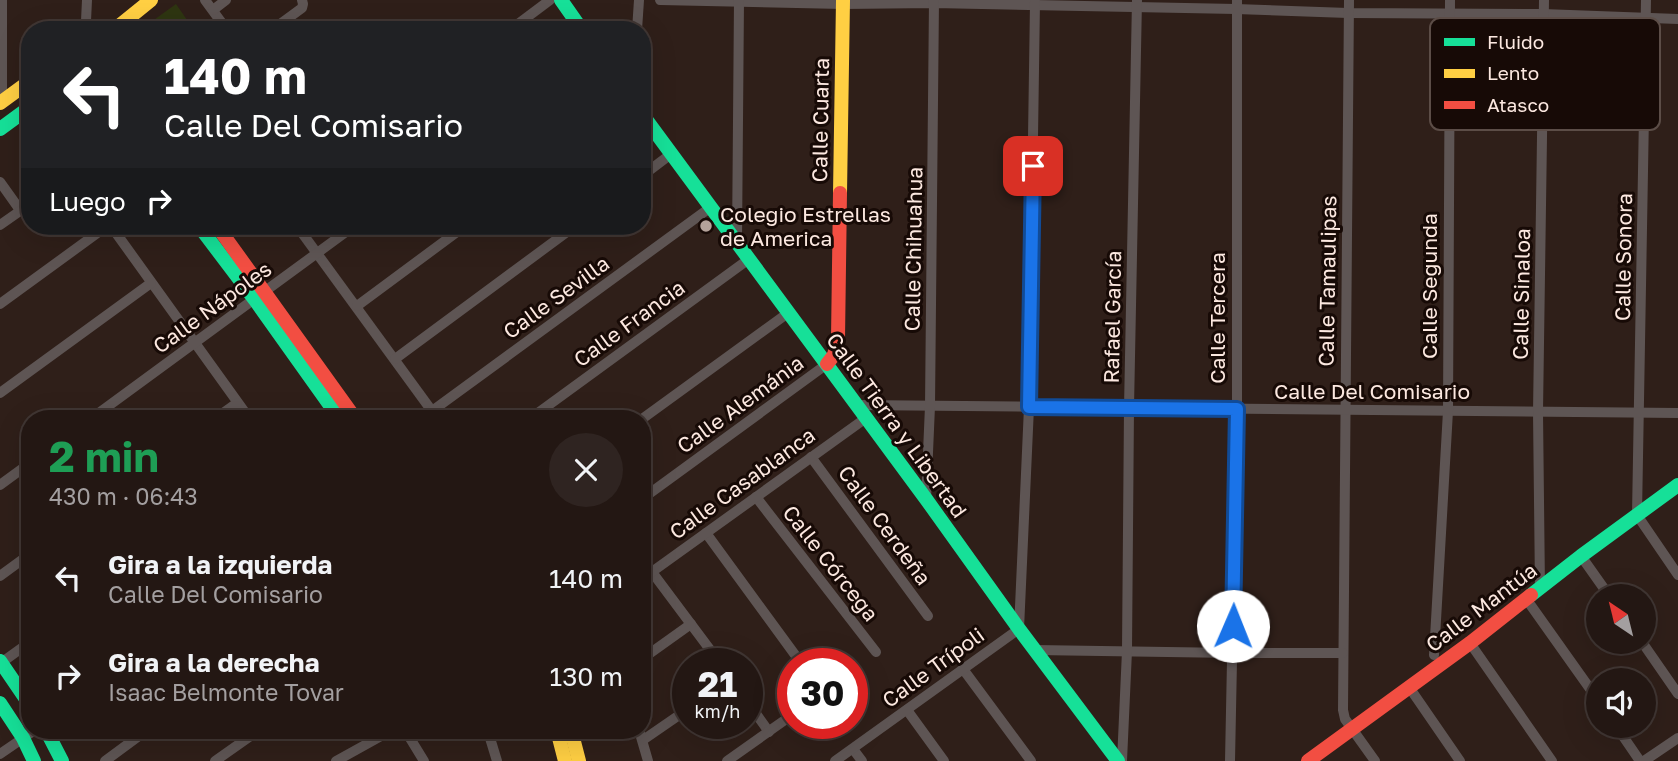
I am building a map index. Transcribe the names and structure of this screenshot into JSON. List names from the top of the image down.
{
  "streets": {
    "street": [
      "Calle Cuarta",
      "Calle Chihuahua",
      "Calle Sonora",
      "Calle Tamaulipas",
      "Calle Segunda",
      "Calle Sinaloa",
      "Calle Sevilla",
      "Calle Nápoles",
      "Rafael García",
      "Calle Tercera",
      "Calle Francia",
      "Calle Del Comisario",
      "Calle Alemánia",
      "Calle Tierra y Libertad",
      "Calle Casablanca",
      "Calle Cerdeña",
      "Calle Córcega",
      "Calle Mantúa",
      "Calle Trípoli"
    ]
  },
  "crossings": [
    ["Calle Cuarta", "Calle Alemánia"],
    ["Calle Cuarta", "Calle Tierra y Libertad"],
    ["Calle Chihuahua", "Calle Del Comisario"],
    ["Calle Chihuahua", "Calle Tierra y Libertad"],
    ["Calle Sonora", "Calle Del Comisario"],
    ["Calle Sonora", "Calle Mantúa"],
    ["Calle Tamaulipas", "Calle Del Comisario"],
    ["Calle Tamaulipas", "Calle Mantúa"],
    ["Calle Segunda", "Calle Del Comisario"],
    ["Calle Sinaloa", "Calle Del Comisario"],
    ["Calle Sinaloa", "Calle Mantúa"],
    ["Calle Sevilla", "Calle Tierra y Libertad"],
    ["Rafael García", "Calle Del Comisario"],
    ["Rafael García", "Calle Tierra y Libertad"],
    ["Calle Tercera", "Calle Del Comisario"],
    ["Calle Francia", "Calle Tierra y Libertad"],
    ["Calle Del Comisario", "Calle Tierra y Libertad"],
    ["Calle Alemánia", "Calle Tierra y Libertad"],
    ["Calle Tierra y Libertad", "Calle Casablanca"],
    ["Calle Tierra y Libertad", "Calle Trípoli"],
    ["Calle Casablanca", "Calle Cerdeña"],
    ["Calle Casablanca", "Calle Córcega"]
  ],
  "places": ["Colegio Estrellas de America"],
  "legend": ["Fluido", "Lento", "Atasco"],
  "north": "top left",
  "page": {
    "turn": ["140 m", "Calle Del Comisario"],
    "then": "Luego",
    "heading": ["2 min", "430 m · 06:43"],
    "list": [
      {
        "name": "Gira a la izquierda",
        "note": "Calle Del Comisario",
        "value": "140 m"
      },
      {
        "name": "Gira a la derecha",
        "note": "Isaac Belmonte Tovar",
        "value": "130 m"
      }
    ],
    "speed": "21 km/h",
    "limit": "30"
  }
}
